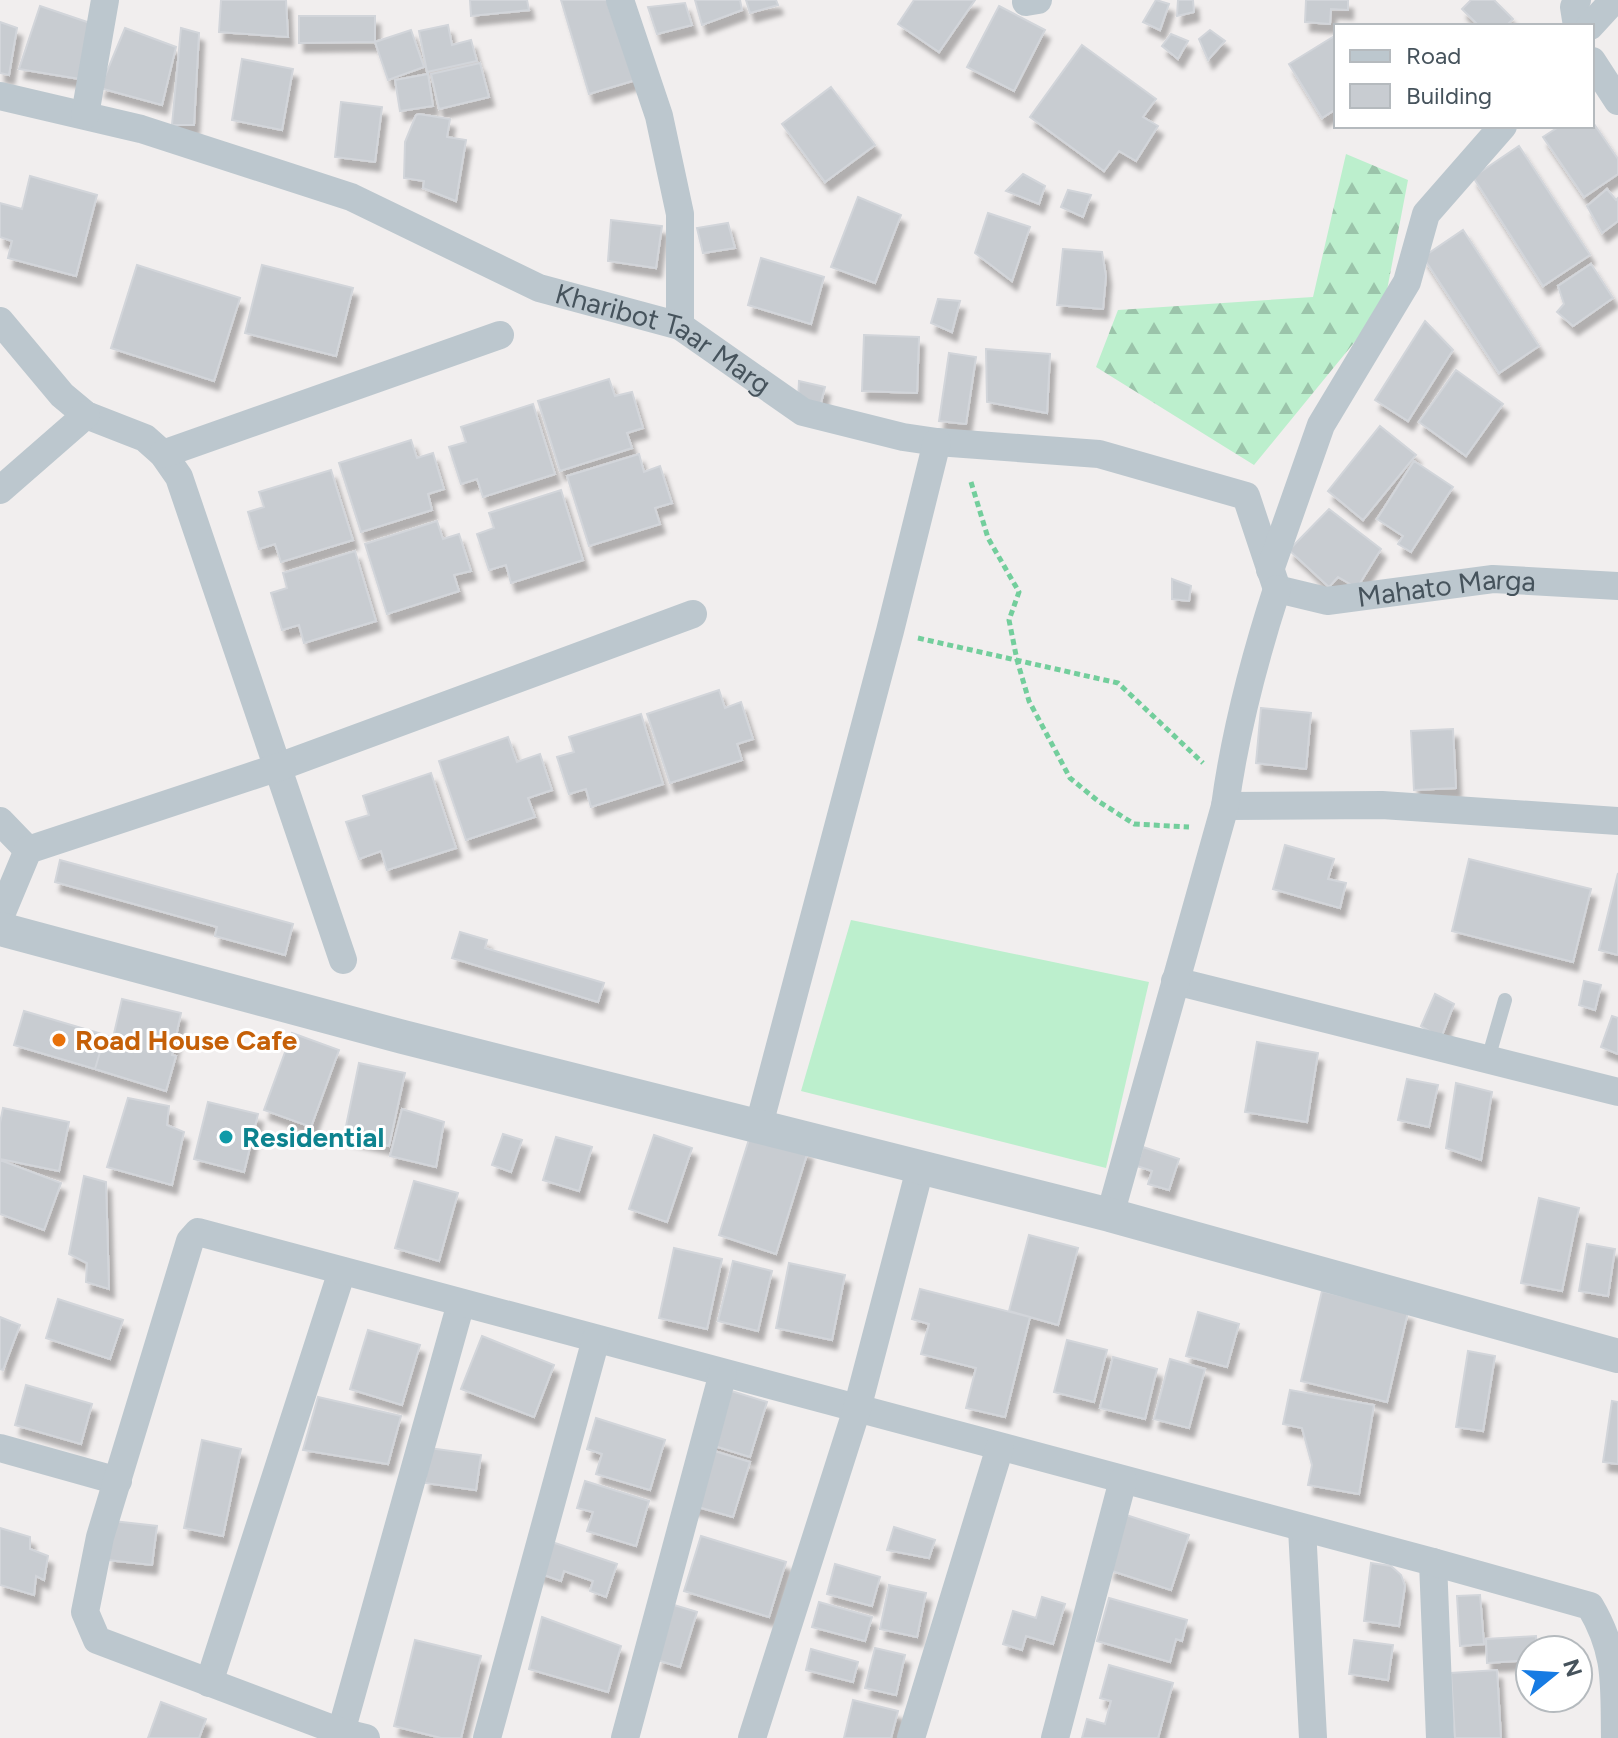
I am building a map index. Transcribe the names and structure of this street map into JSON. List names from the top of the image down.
{
  "streets": {
    "street": ["Kharibot Taar Marg", "Mahato Marga"]
  },
  "crossings": [
    ["Kharibot Taar Marg", "Mahato Marga"]
  ],
  "places": ["Road House Cafe", "Residential"],
  "legend": ["Road", "Building"],
  "north": "right"
}
